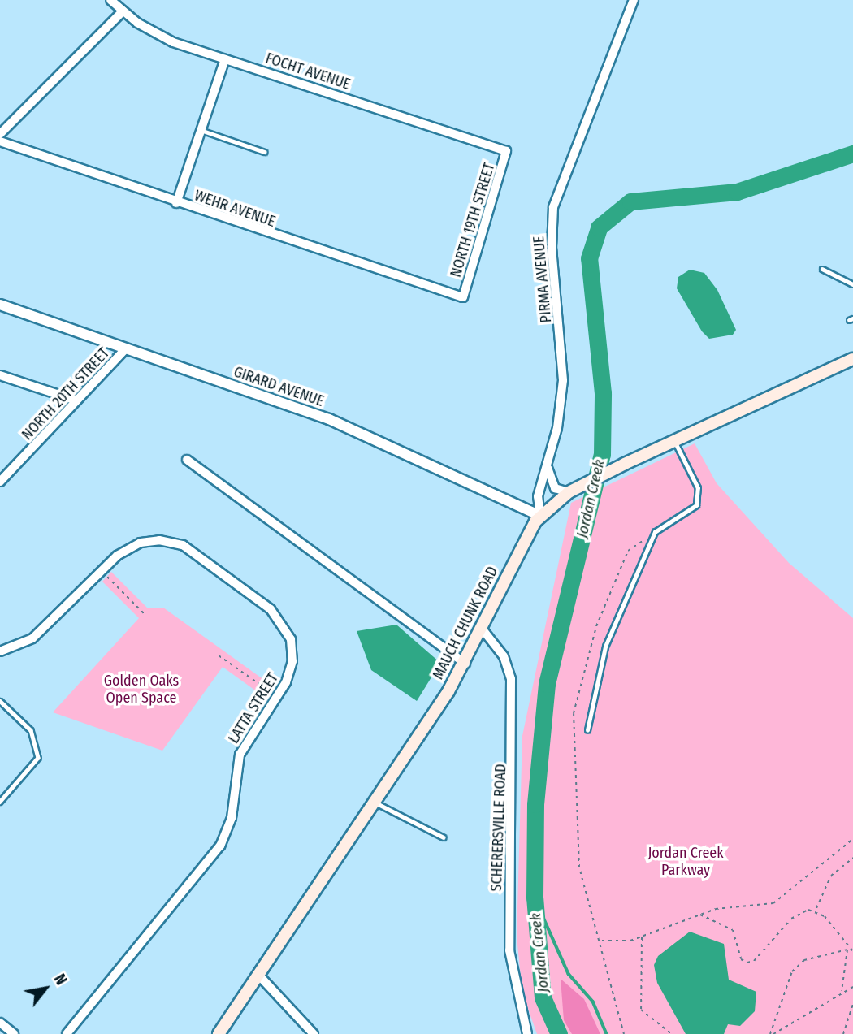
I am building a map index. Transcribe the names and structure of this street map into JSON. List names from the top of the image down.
{
  "streets": {
    "main road": ["MAUCH CHUNK ROAD"],
    "street": [
      "FOCHT AVENUE",
      "WEHR AVENUE",
      "NORTH 19TH STREET",
      "PIRMA AVENUE",
      "GIRARD AVENUE",
      "NORTH 20TH STREET",
      "LATTA STREET",
      "SCHERERSVILLE ROAD"
    ]
  },
  "crossings": [
    ["FOCHT AVENUE", "NORTH 19TH STREET"],
    ["WEHR AVENUE", "NORTH 19TH STREET"],
    ["PIRMA AVENUE", "GIRARD AVENUE"],
    ["PIRMA AVENUE", "MAUCH CHUNK ROAD"],
    ["GIRARD AVENUE", "NORTH 20TH STREET"],
    ["GIRARD AVENUE", "MAUCH CHUNK ROAD"],
    ["MAUCH CHUNK ROAD", "SCHERERSVILLE ROAD"]
  ],
  "water": ["Jordan Creek"],
  "parks": ["Golden Oaks Open Space", "Jordan Creek Parkway"],
  "north": "top right"
}
